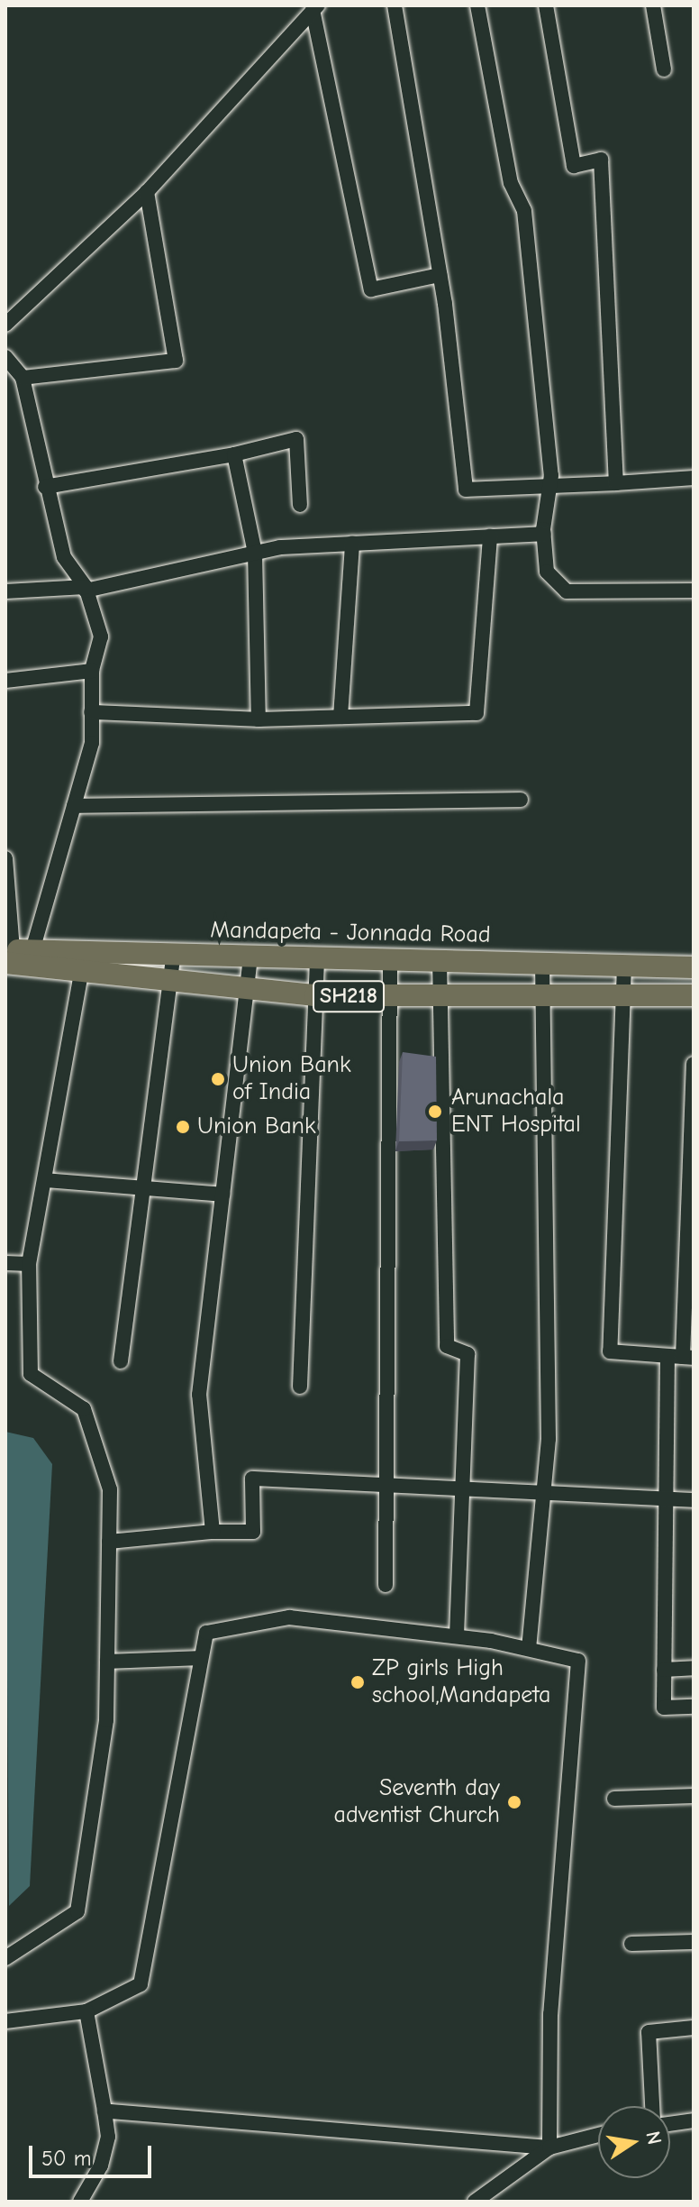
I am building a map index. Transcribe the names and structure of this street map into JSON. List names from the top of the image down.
{
  "streets": {
    "main road": ["Mandapeta - Jonnada Road", "SH218"]
  },
  "crossings": [
    ["Mandapeta - Jonnada Road", "SH218"]
  ],
  "places": [
    "Union Bank of India",
    "Arunachala ENT Hospital",
    "Union Bank",
    "ZP girls High school,Mandapeta",
    "Seventh day adventist Church"
  ],
  "scale_bar": "50 m",
  "north": "right"
}
